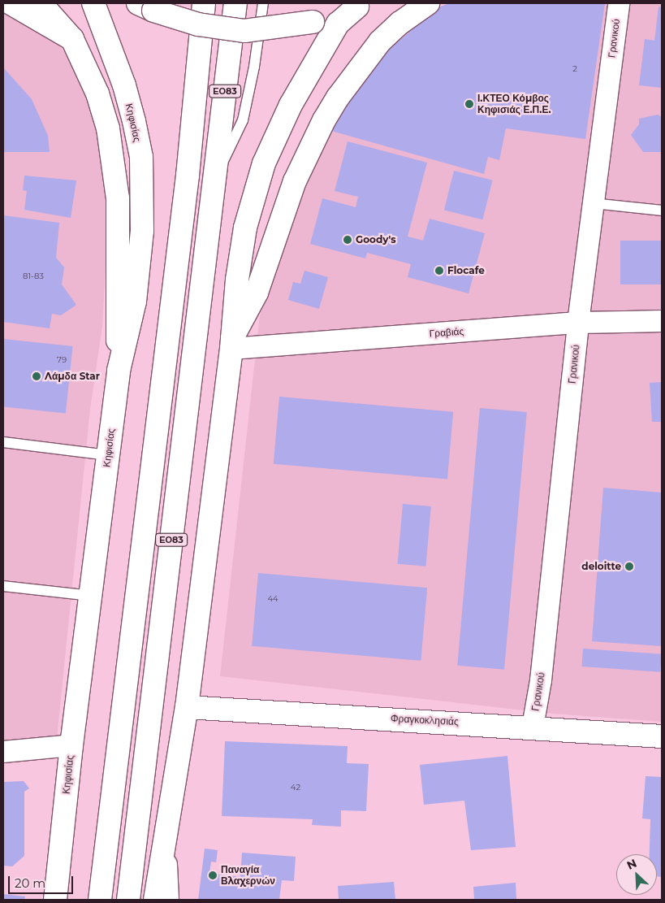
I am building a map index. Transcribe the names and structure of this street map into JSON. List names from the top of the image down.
{
  "streets": {
    "main road": ["ΕΟ83", "Κηφισίας", "Φραγκοκλησιάς"],
    "street": ["Γρανικού", "Γραβιάς"]
  },
  "crossings": [
    ["Γρανικού", "Γραβιάς"],
    ["Γρανικού", "Φραγκοκλησιάς"]
  ],
  "places": [
    "Ι.ΚΤΕΟ Κόμβος Κηφισιάς Ε.Π.Ε.",
    "Goody's",
    "Flocafe",
    "Λάμδα Star",
    "deloitte",
    "Παναγία Βλαχερνών"
  ],
  "house_numbers": [
    "2",
    "81-83",
    "79",
    "44",
    "42"
  ],
  "scale_bar": "20 m",
  "north": "top left"
}
